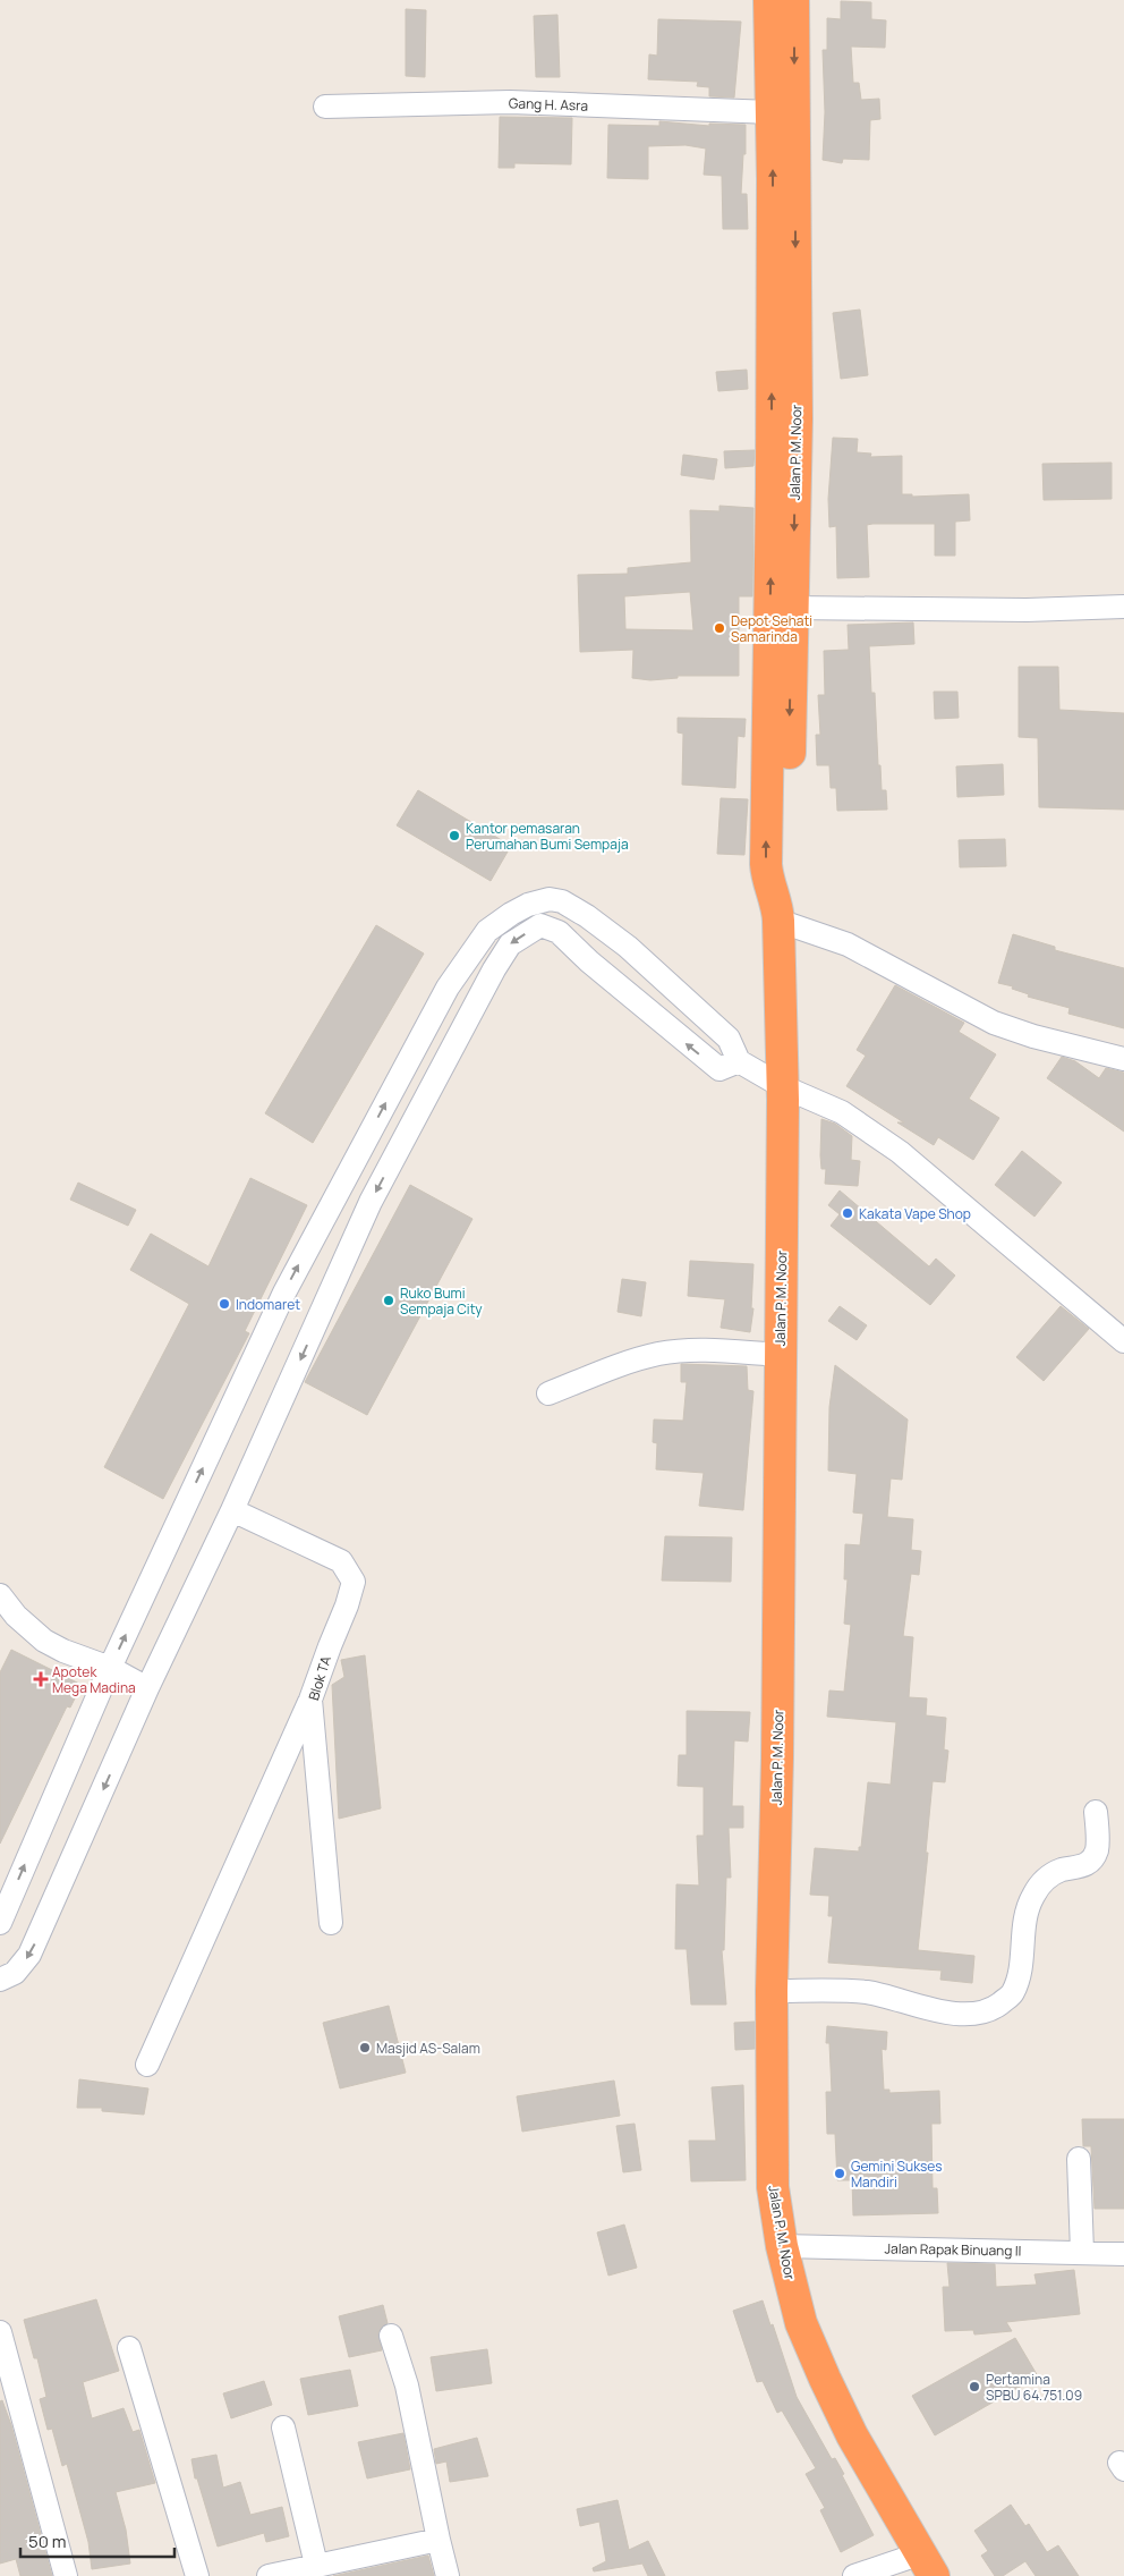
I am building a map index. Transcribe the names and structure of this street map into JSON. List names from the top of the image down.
{
  "streets": {
    "highway": ["Jalan P. M. Noor"],
    "street": ["Gang H. Asra", "Blok TA", "Jalan Rapak Binuang II"]
  },
  "crossings": [
    ["Gang H. Asra", "Jalan P. M. Noor"],
    ["Jalan P. M. Noor", "Jalan Rapak Binuang II"]
  ],
  "places": {
    "other": [
      "Depot Sehati Samarinda",
      "Kantor pemasaran Perumahan Bumi Sempaja",
      "Kakata Vape Shop",
      "Ruko Bumi Sempaja City",
      "Indomaret",
      "Masjid AS-Salam",
      "Gemini Sukses Mandiri",
      "Pertamina SPBU 64.751.09"
    ],
    "health": ["Apotek Mega Madina"]
  },
  "scale_bar": "50 m"
}
